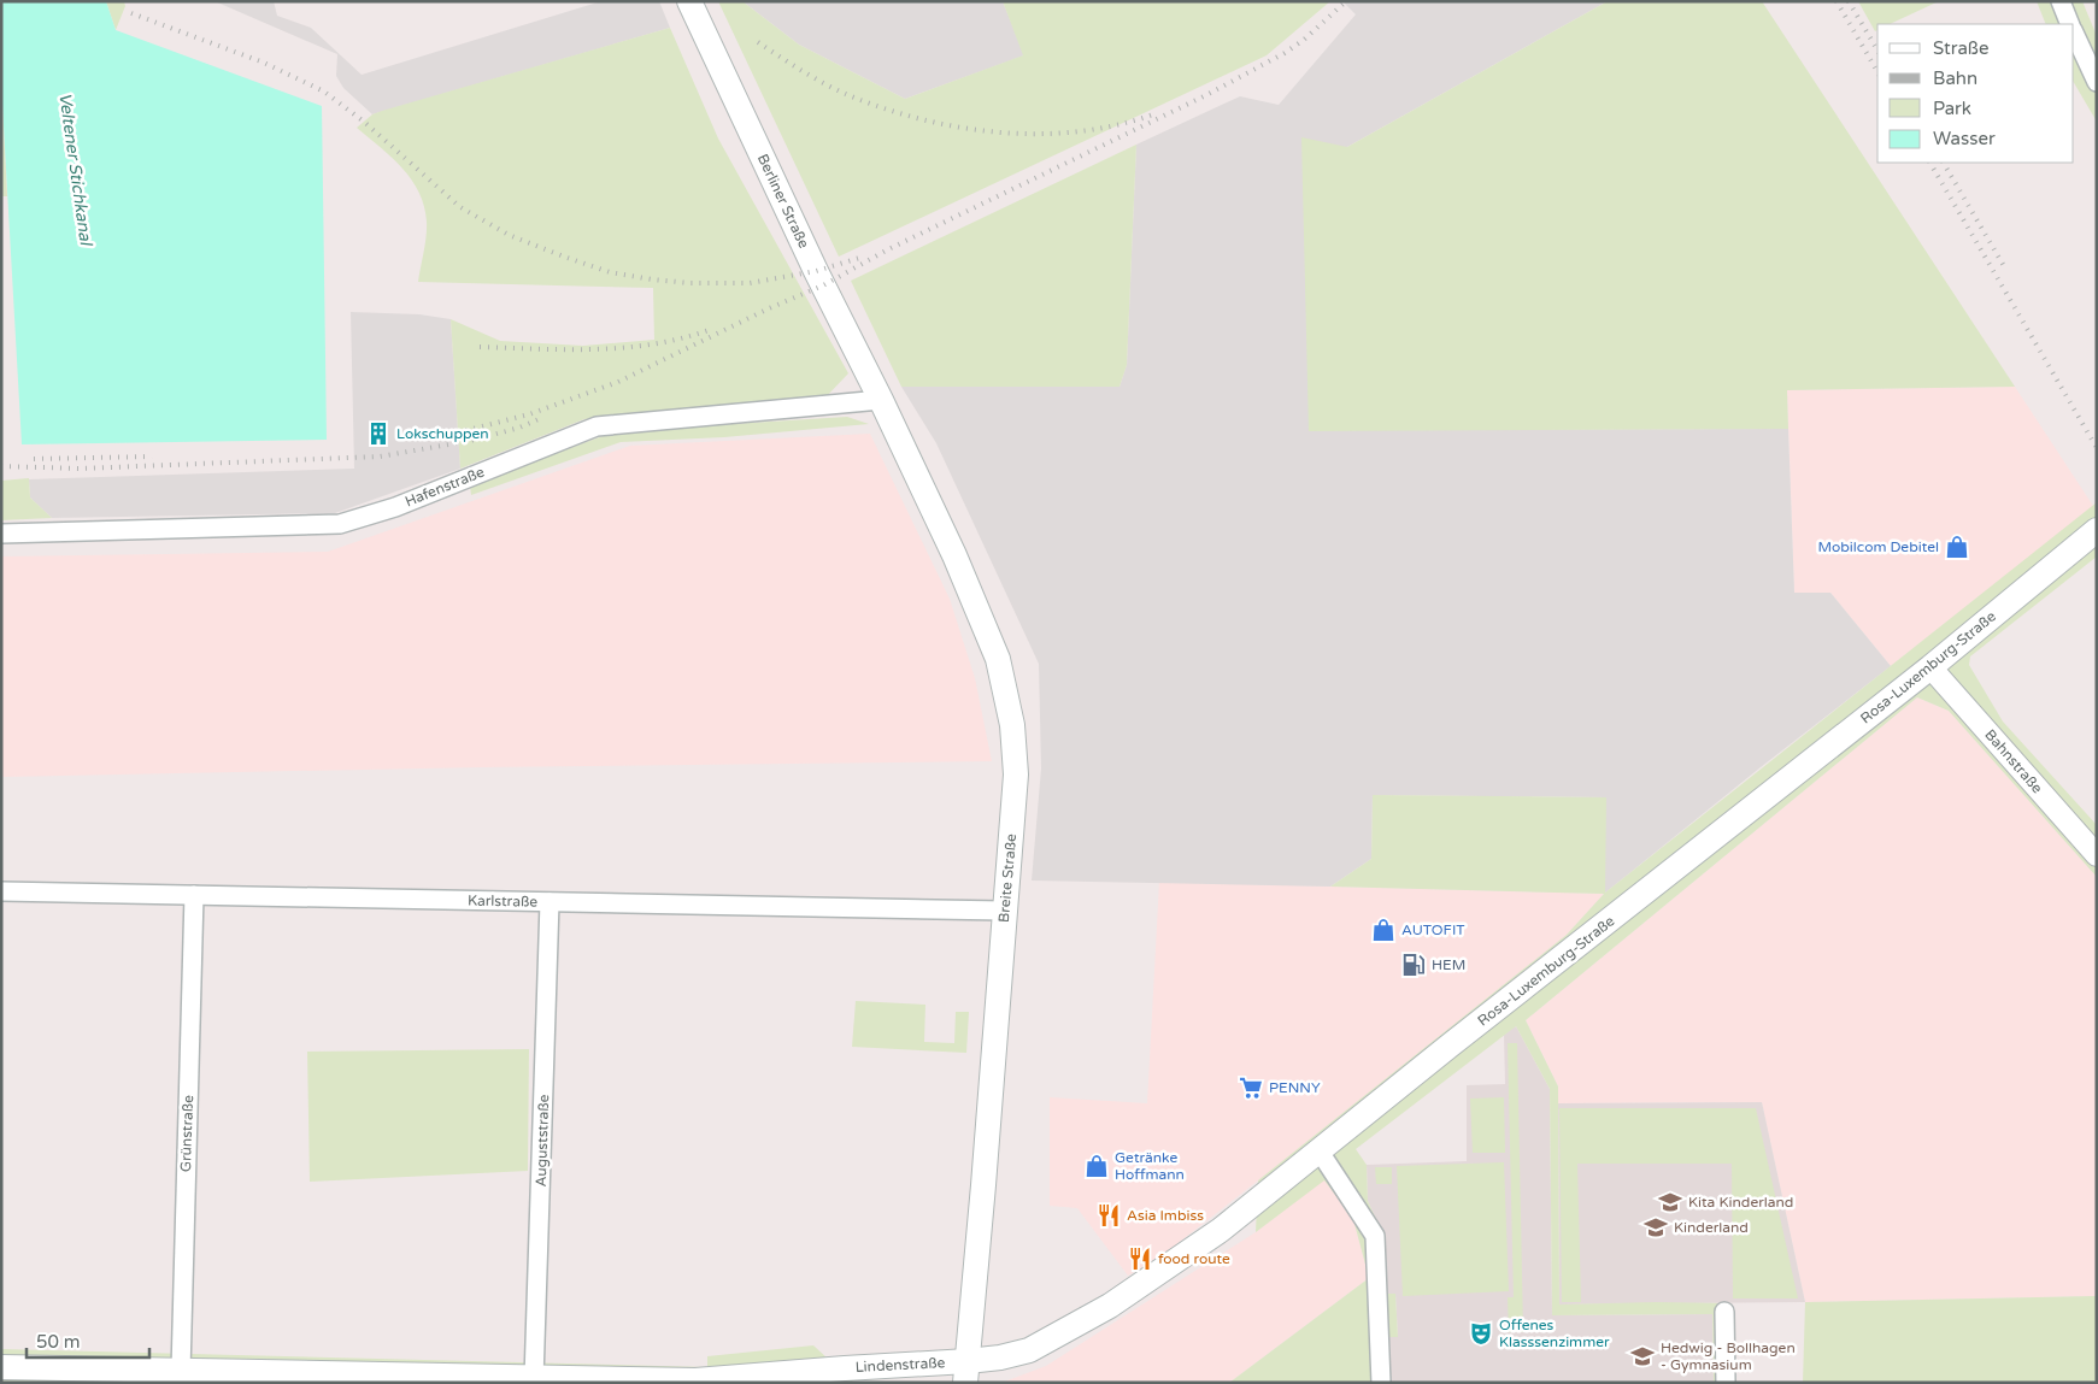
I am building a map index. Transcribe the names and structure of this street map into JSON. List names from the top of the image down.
{
  "streets": {
    "main road": [
      "Berliner Straße",
      "Rosa-Luxemburg-Straße",
      "Breite Straße",
      "Lindenstraße"
    ],
    "street": [
      "Hafenstraße",
      "Bahnstraße",
      "Karlstraße",
      "Grünstraße",
      "Auguststraße"
    ]
  },
  "crossings": [
    ["Berliner Straße", "Hafenstraße"],
    ["Berliner Straße", "Breite Straße"],
    ["Hafenstraße", "Breite Straße"],
    ["Rosa-Luxemburg-Straße", "Bahnstraße"],
    ["Rosa-Luxemburg-Straße", "Breite Straße"],
    ["Rosa-Luxemburg-Straße", "Lindenstraße"],
    ["Breite Straße", "Karlstraße"],
    ["Breite Straße", "Lindenstraße"],
    ["Karlstraße", "Grünstraße"],
    ["Karlstraße", "Auguststraße"],
    ["Grünstraße", "Lindenstraße"],
    ["Auguststraße", "Lindenstraße"]
  ],
  "water": ["Veltener Stichkanal"],
  "places": {
    "building": ["Lokschuppen"],
    "shop": ["Mobilcom Debitel", "AUTOFIT", "Getränke Hoffmann"],
    "fuel station": ["HEM"],
    "supermarket": ["PENNY"],
    "school or university": ["Kita Kinderland", "Kinderland", "Hedwig - Bollhagen - Gymnasium"],
    "restaurant": ["Asia Imbiss", "food route"],
    "theatre": ["Offenes Klasssenzimmer"]
  },
  "legend": [
    "Straße",
    "Bahn",
    "Park",
    "Wasser"
  ],
  "scale_bar": "50 m"
}
